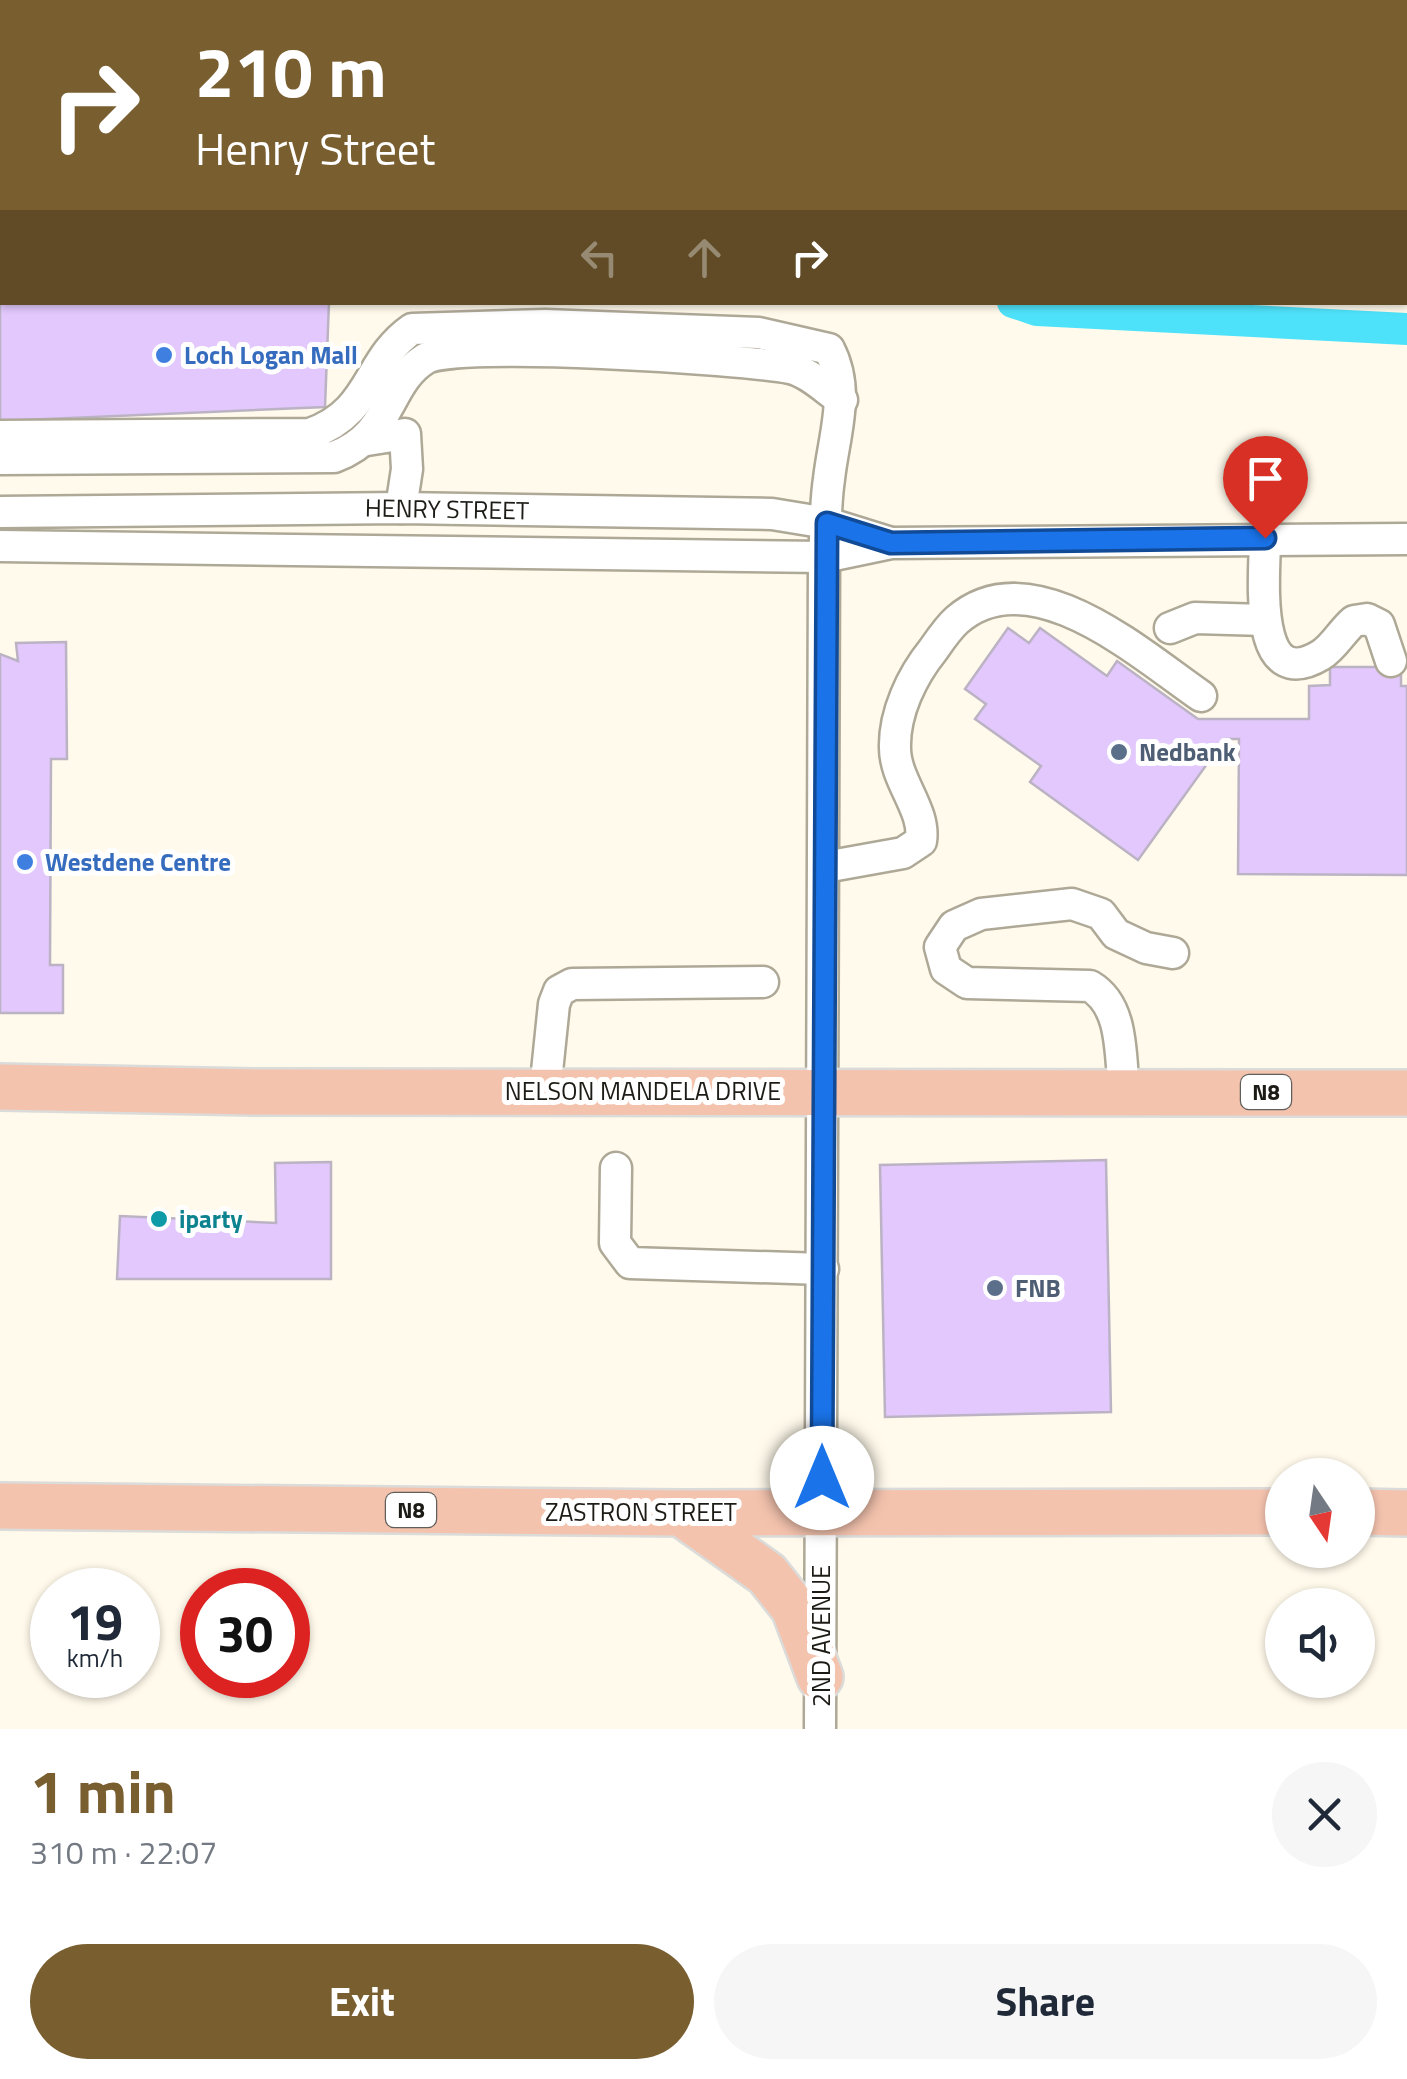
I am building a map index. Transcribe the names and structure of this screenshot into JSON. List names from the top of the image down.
{
  "streets": {
    "highway": ["NELSON MANDELA DRIVE", "N8", "ZASTRON STREET"],
    "street": ["HENRY STREET", "2ND AVENUE"]
  },
  "crossings": [
    ["HENRY STREET", "2ND AVENUE"],
    ["NELSON MANDELA DRIVE", "2ND AVENUE"],
    ["ZASTRON STREET", "2ND AVENUE"]
  ],
  "places": [
    "Loch Logan Mall",
    "Nedbank",
    "Westdene Centre",
    "iparty",
    "FNB"
  ],
  "north": "bottom",
  "page": {
    "turn": ["210 m", "Henry Street"],
    "speed": "19 km/h",
    "limit": "30",
    "heading": ["1 min", "310 m · 22:07"],
    "buttons": ["Exit", "Share"]
  }
}
